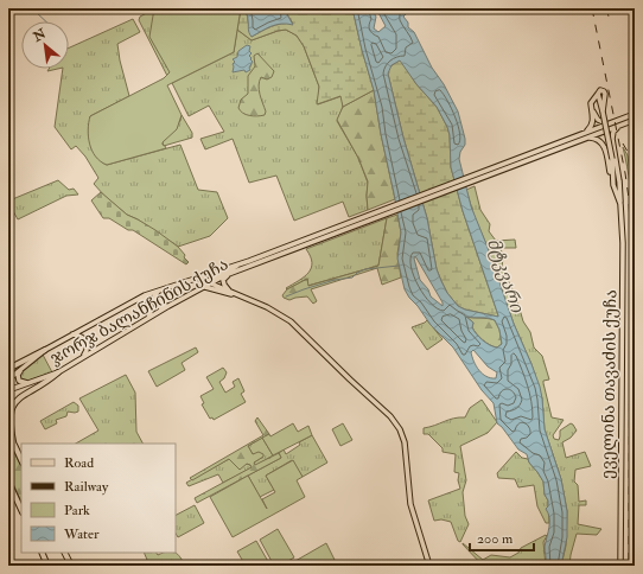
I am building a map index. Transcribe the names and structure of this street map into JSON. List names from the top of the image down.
{
  "streets": {
    "main road": ["ჯორჯ ბალანჩინის ქუჩა", "ეველინა თავაძის ქუჩა"]
  },
  "water": ["მტკვარი"],
  "legend": [
    "Road",
    "Railway",
    "Park",
    "Water"
  ],
  "scale_bar": "200 m",
  "north": "top left"
}
